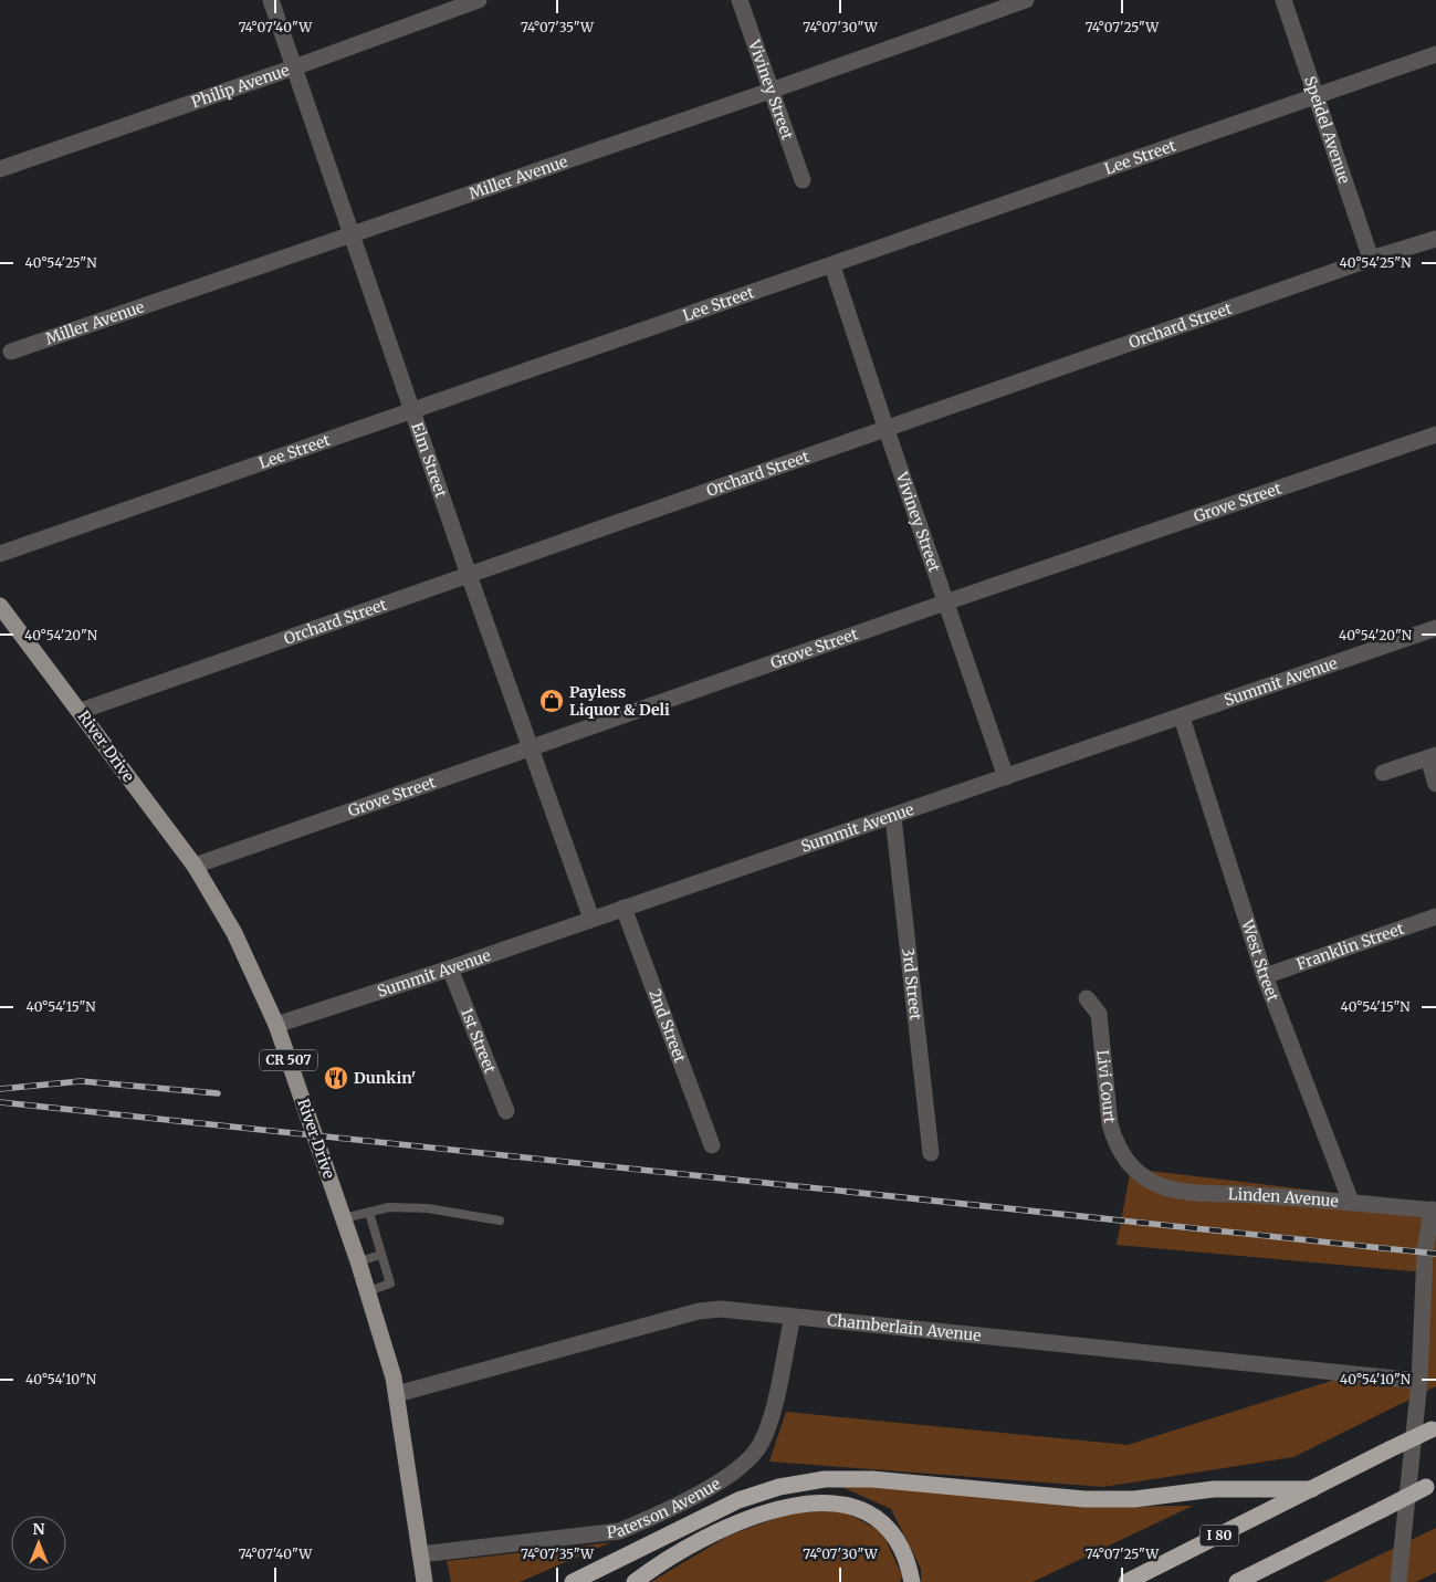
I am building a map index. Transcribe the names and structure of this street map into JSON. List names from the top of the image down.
{
  "streets": {
    "highway": ["I 80"],
    "main road": ["River Drive", "CR 507"],
    "street": [
      "Philip Avenue",
      "Viviney Street",
      "Speidel Avenue",
      "Lee Street",
      "Miller Avenue",
      "Orchard Street",
      "Elm Street",
      "Grove Street",
      "Summit Avenue",
      "Franklin Street",
      "West Street",
      "3rd Street",
      "2nd Street",
      "1st Street",
      "Livi Court",
      "Linden Avenue",
      "Chamberlain Avenue",
      "Paterson Avenue"
    ]
  },
  "crossings": [
    ["Philip Avenue", "Elm Street"],
    ["Viviney Street", "Lee Street"],
    ["Viviney Street", "Miller Avenue"],
    ["Viviney Street", "Orchard Street"],
    ["Viviney Street", "Grove Street"],
    ["Viviney Street", "Summit Avenue"],
    ["Speidel Avenue", "Lee Street"],
    ["Speidel Avenue", "Orchard Street"],
    ["Lee Street", "Elm Street"],
    ["Miller Avenue", "Elm Street"],
    ["Orchard Street", "Elm Street"],
    ["Orchard Street", "River Drive"],
    ["Elm Street", "Grove Street"],
    ["Elm Street", "Summit Avenue"],
    ["Grove Street", "River Drive"],
    ["Summit Avenue", "River Drive"],
    ["Summit Avenue", "West Street"],
    ["Summit Avenue", "3rd Street"],
    ["Summit Avenue", "2nd Street"],
    ["Summit Avenue", "1st Street"],
    ["River Drive", "Chamberlain Avenue"],
    ["River Drive", "Paterson Avenue"],
    ["Franklin Street", "West Street"],
    ["West Street", "Linden Avenue"],
    ["Livi Court", "Linden Avenue"],
    ["Chamberlain Avenue", "Paterson Avenue"]
  ],
  "places": {
    "shop": ["Payless Liquor & Deli"],
    "restaurant": ["Dunkin'"]
  },
  "north": "top",
  "coordinates": [
    "74°07'40\"W",
    "74°07'35\"W",
    "74°07'30\"W",
    "74°07'25\"W",
    "40°54'25\"N",
    "40°54'20\"N",
    "40°54'15\"N",
    "40°54'10\"N"
  ]
}
